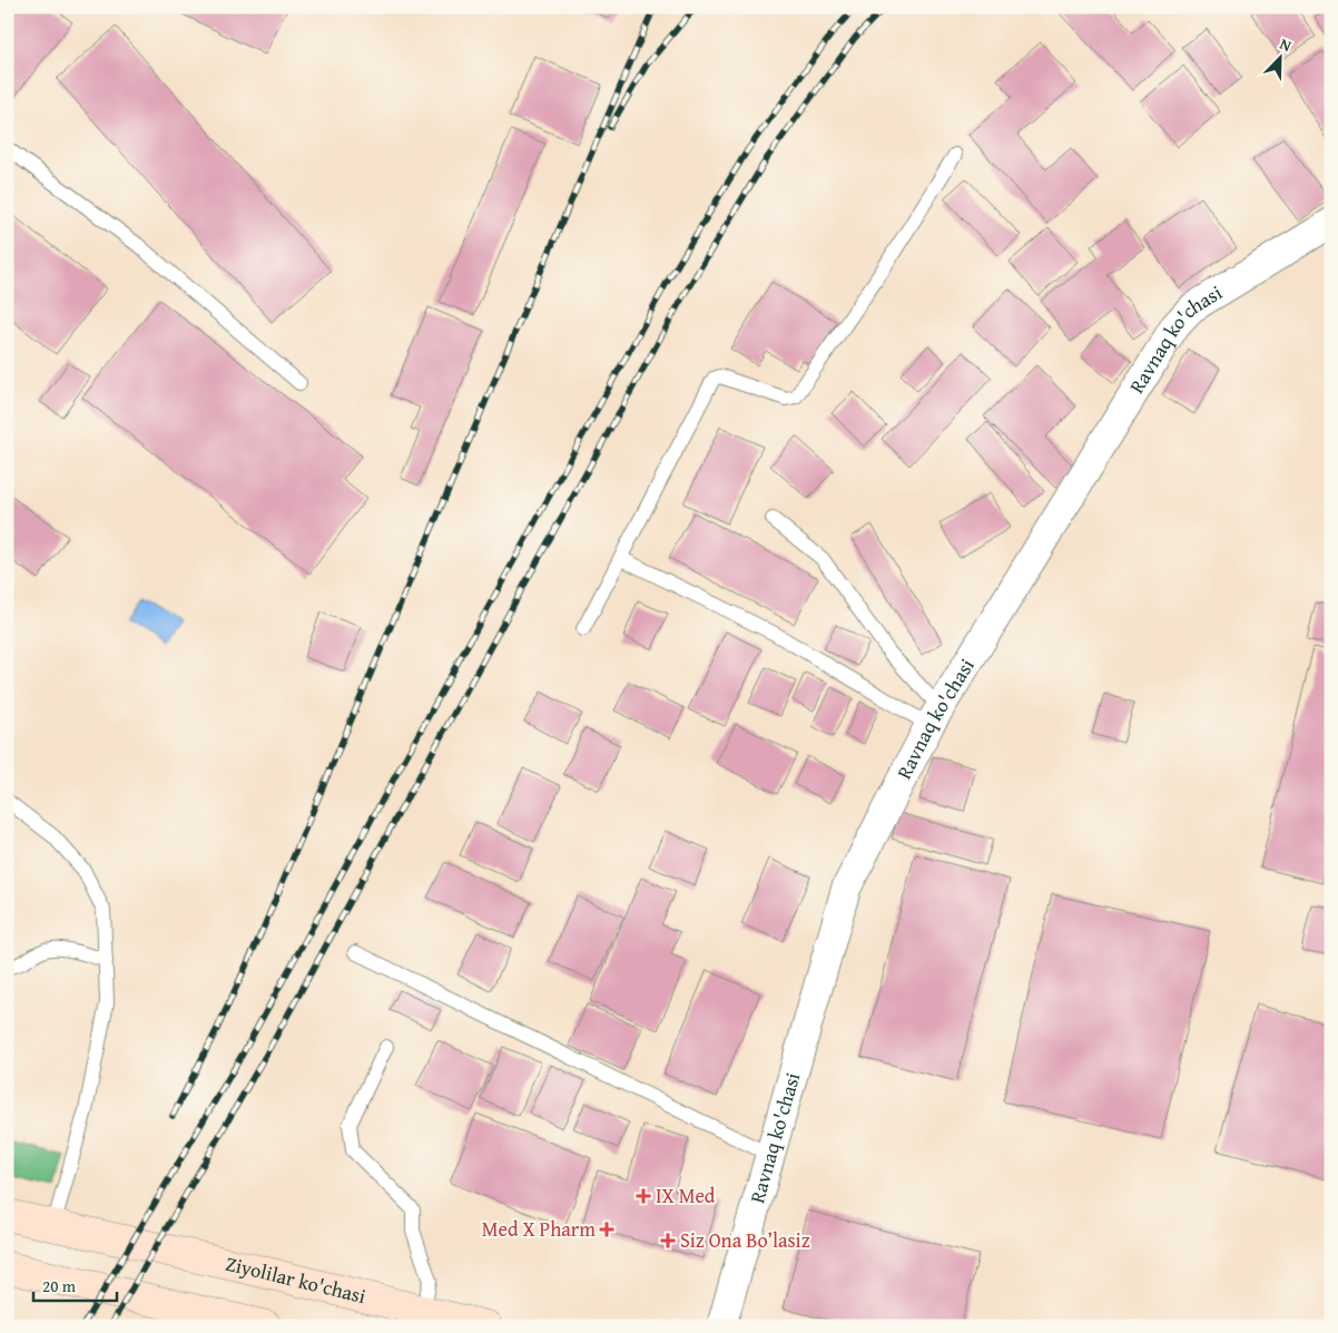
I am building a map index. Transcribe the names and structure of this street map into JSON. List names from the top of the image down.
{
  "streets": {
    "main road": ["Ziyolilar ko'chasi"],
    "street": ["Ravnaq ko'chasi"]
  },
  "places": {
    "health": ["IX Med", "Med X Pharm", "Siz Ona Bo’lasiz"]
  },
  "scale_bar": "20 m",
  "north": "top right"
}
